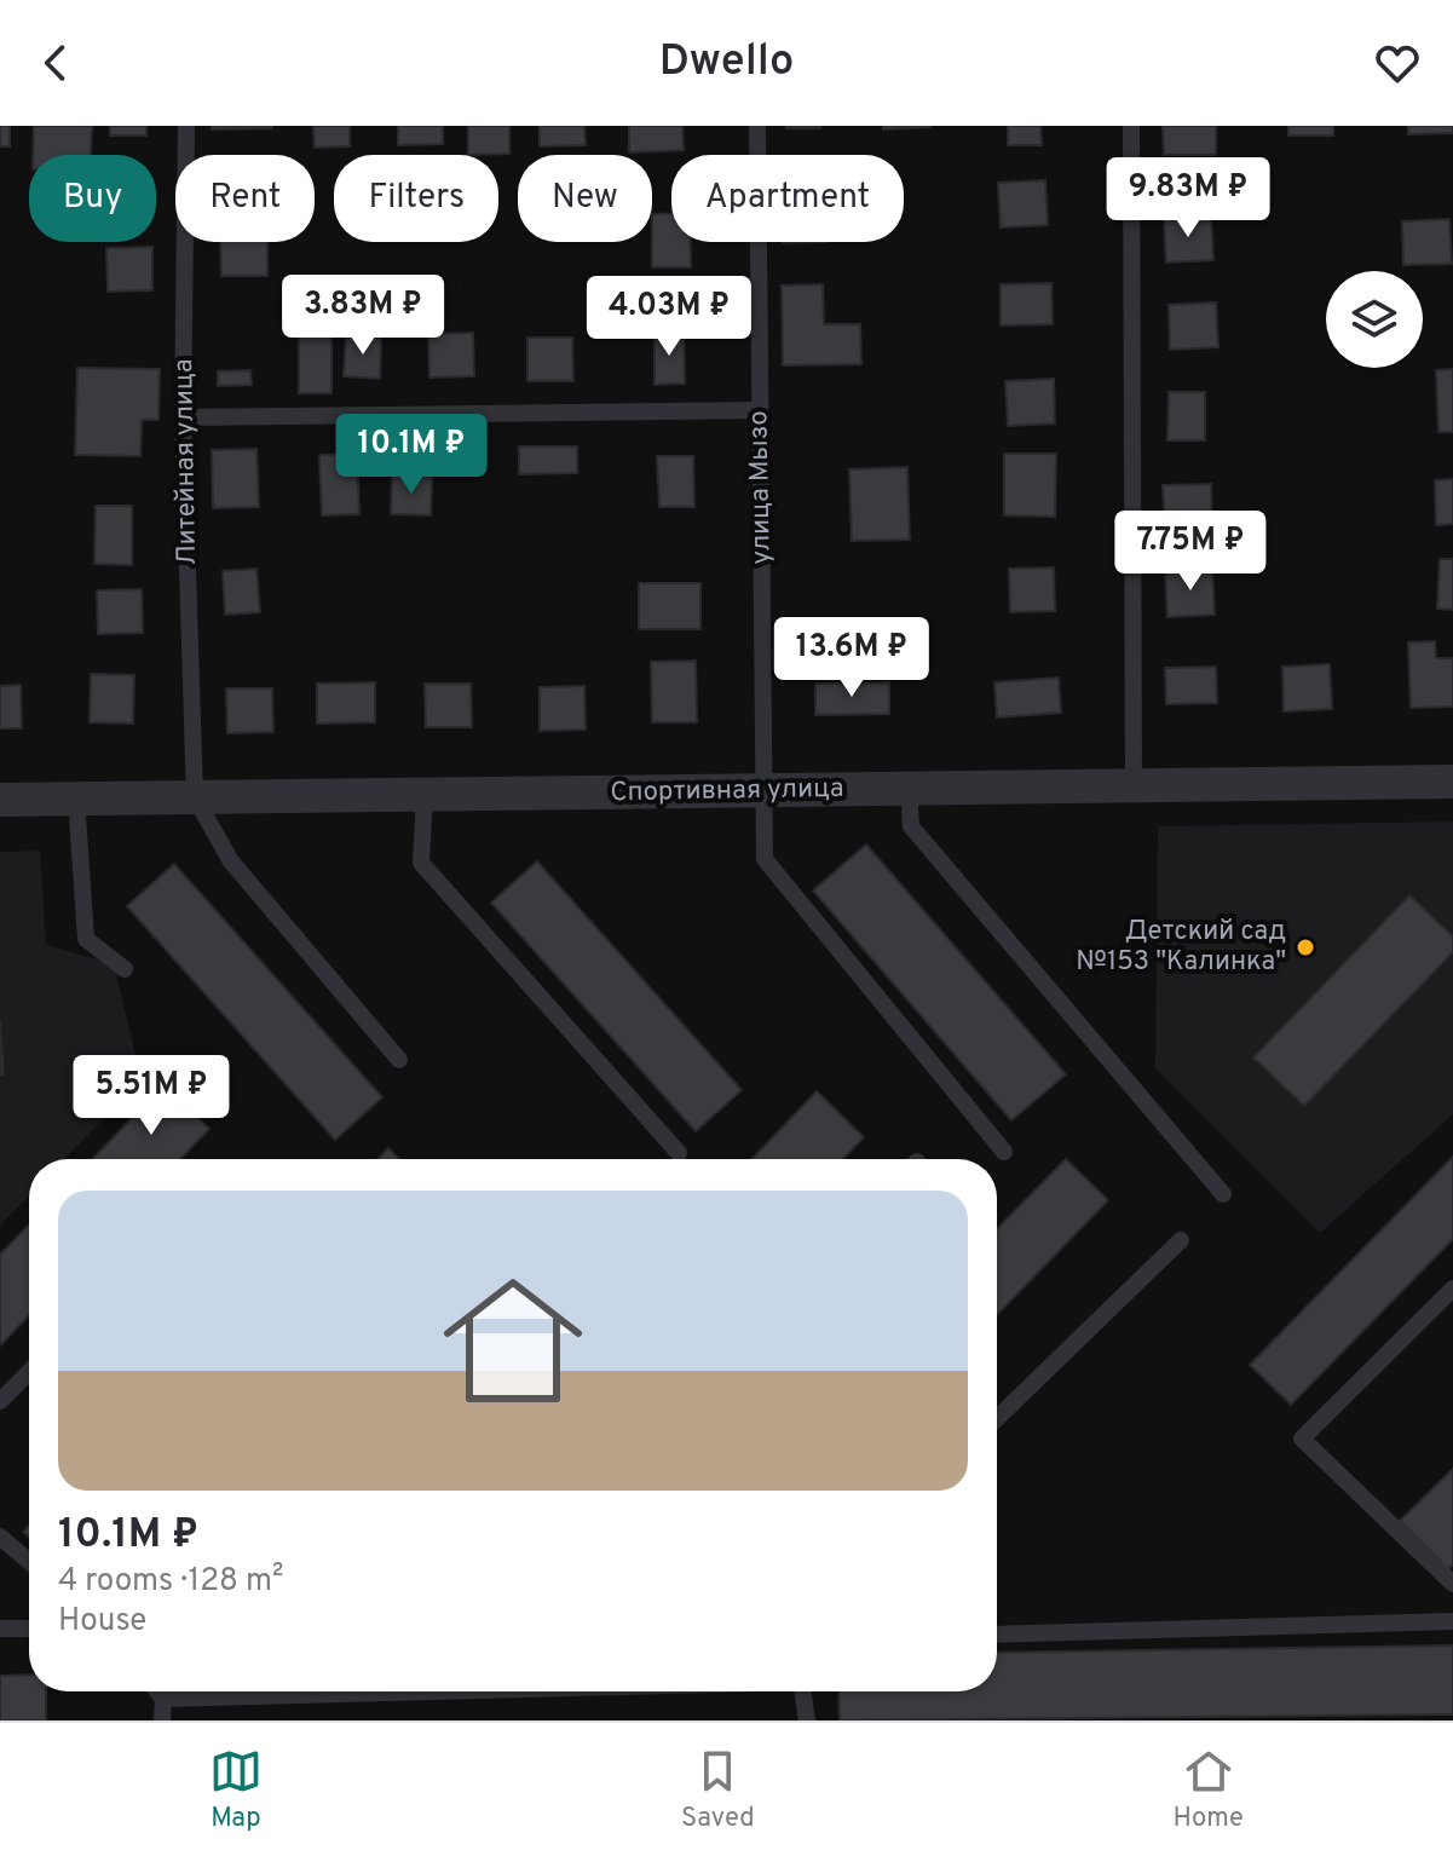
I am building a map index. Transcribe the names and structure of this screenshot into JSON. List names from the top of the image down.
{
  "streets": {
    "street": ["Спортивная улица"],
    "lane": ["Литейная улица", "улица Мызо"]
  },
  "crossings": [
    ["Литейная улица", "Спортивная улица"],
    ["улица Мызо", "Спортивная улица"]
  ],
  "places": ["Детский сад №153 \"Калинка\""],
  "page": {
    "header": "Dwello",
    "chip": [
      "Buy",
      "Rent",
      "Filters",
      "New",
      "Apartment"
    ],
    "price": [
      "9.83M ₽",
      "3.83M ₽",
      "4.03M ₽",
      "10.1M ₽",
      "7.75M ₽",
      "13.6M ₽",
      "5.51M ₽"
    ],
    "list": [
      {
        "name": "10.1M ₽",
        "note": "4 rooms · 128 m² · House"
      }
    ],
    "tabs": ["Map", "Saved", "Home"]
  }
}
